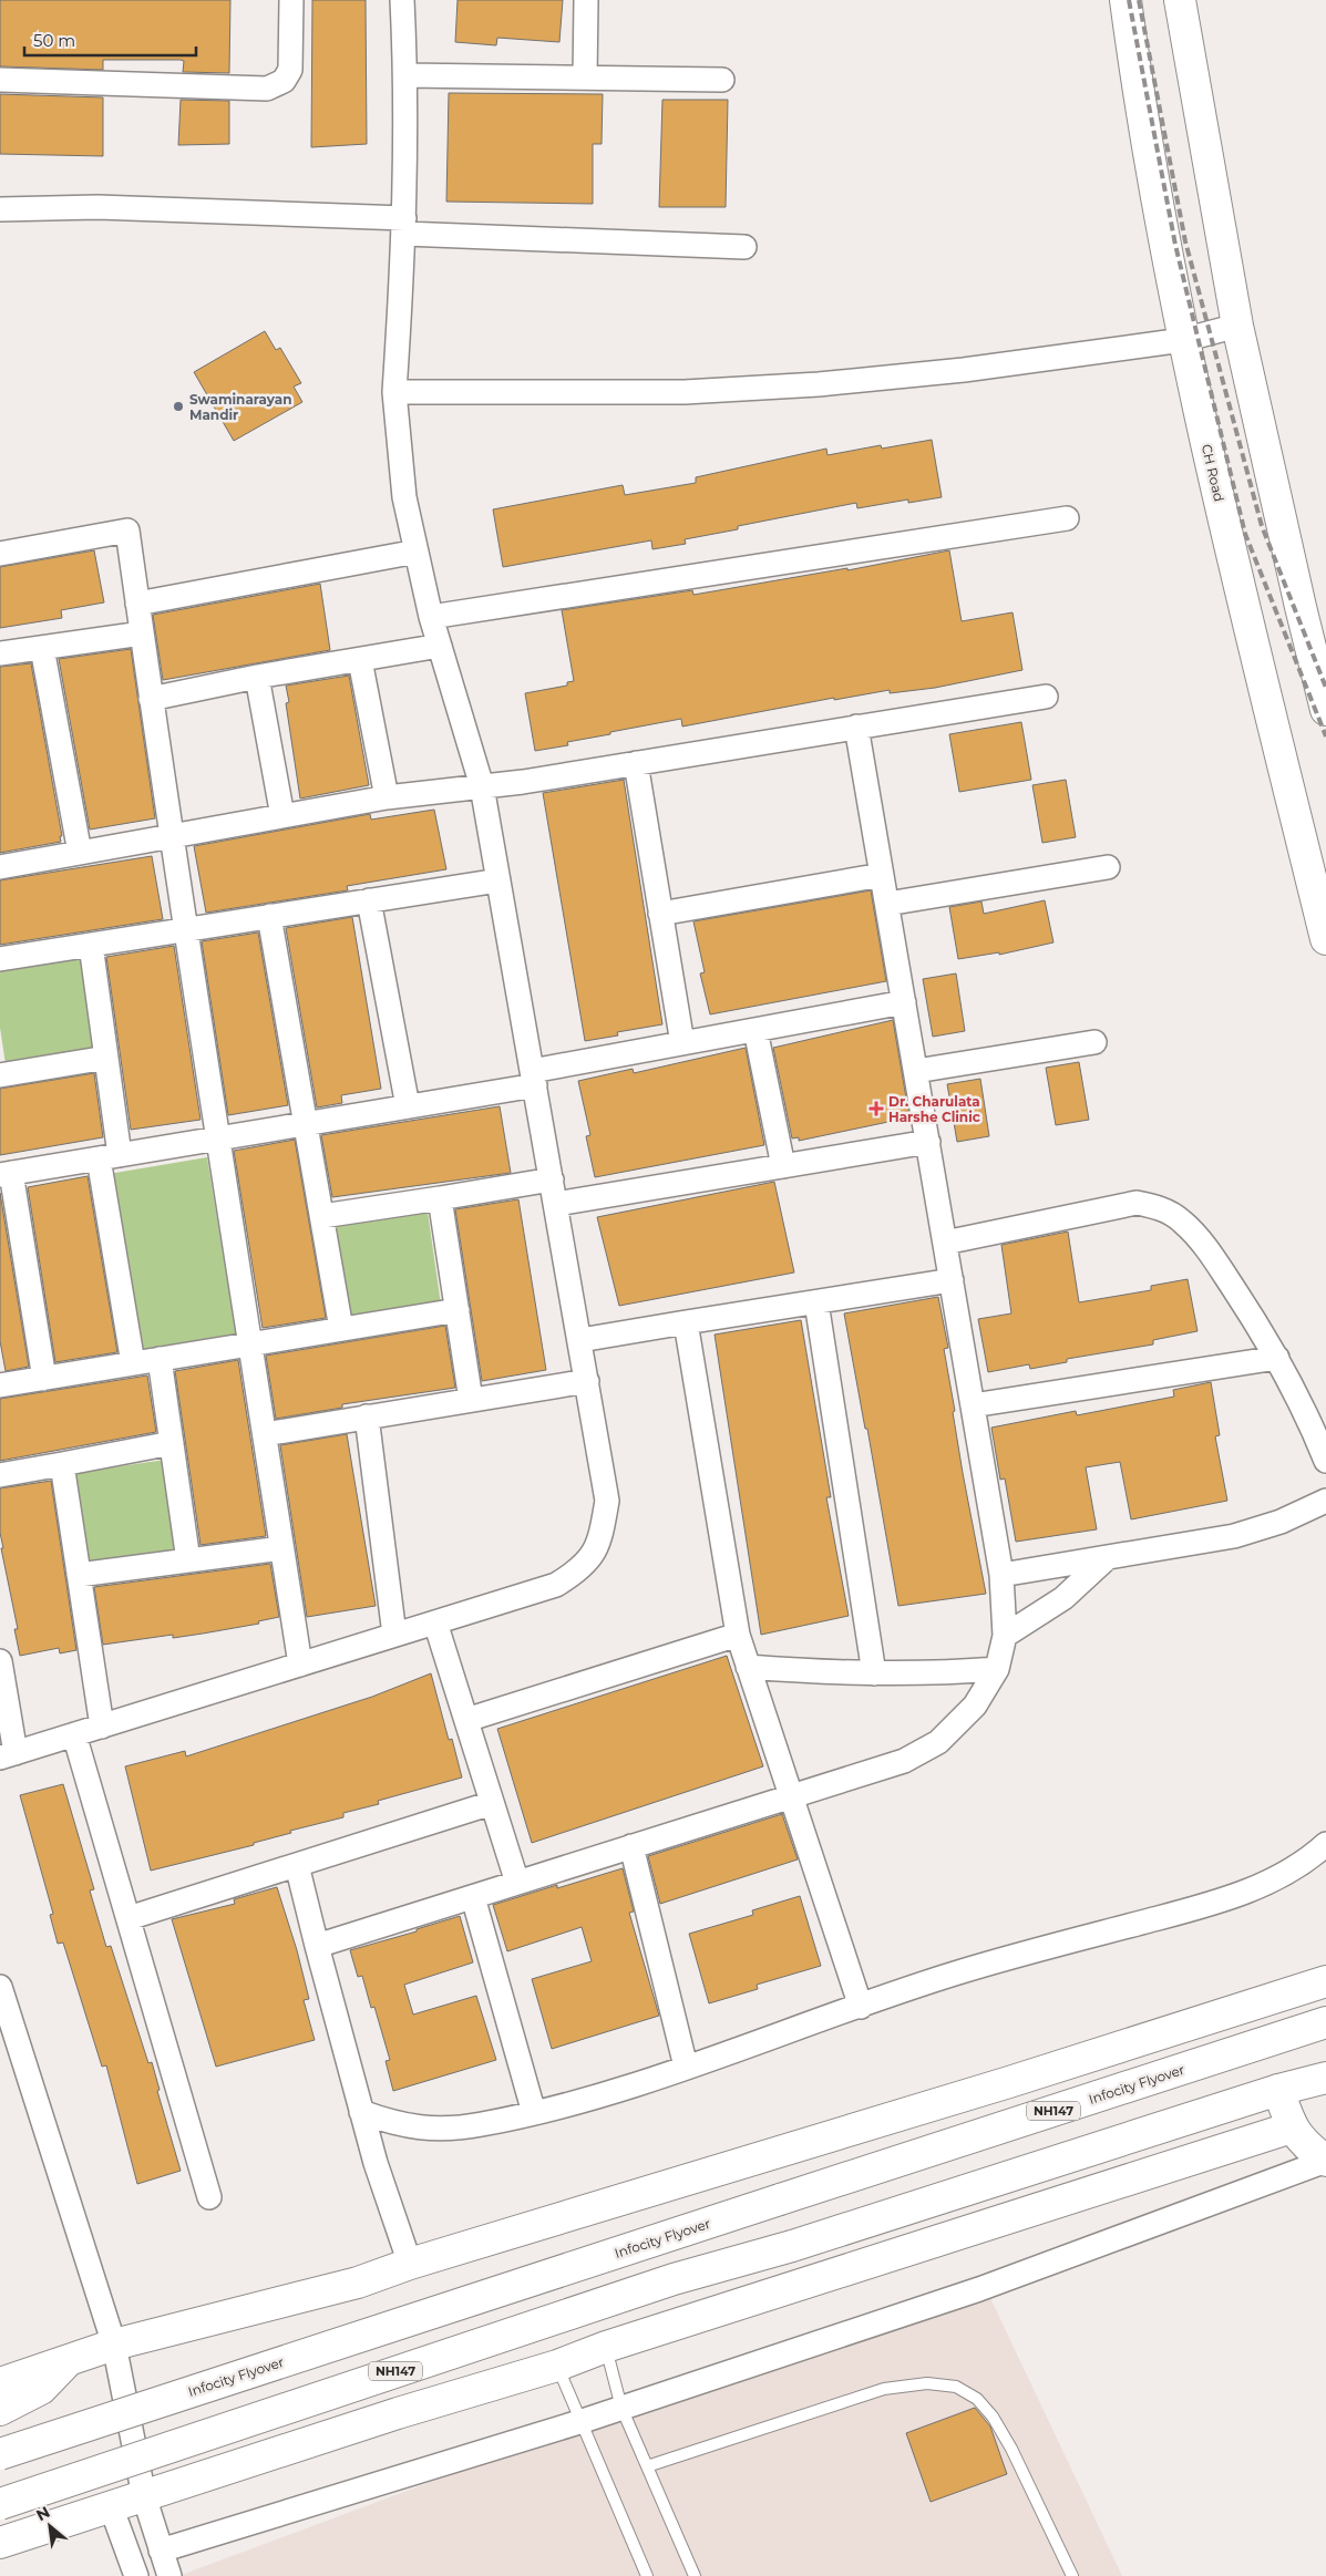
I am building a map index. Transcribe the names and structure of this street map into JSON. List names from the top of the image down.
{
  "streets": {
    "main road": ["CH Road", "Infocity Flyover", "NH147"]
  },
  "places": {
    "other": ["Swaminarayan Mandir"],
    "health": ["Dr. Charulata Harshe Clinic"]
  },
  "scale_bar": "50 m",
  "north": "top left"
}
